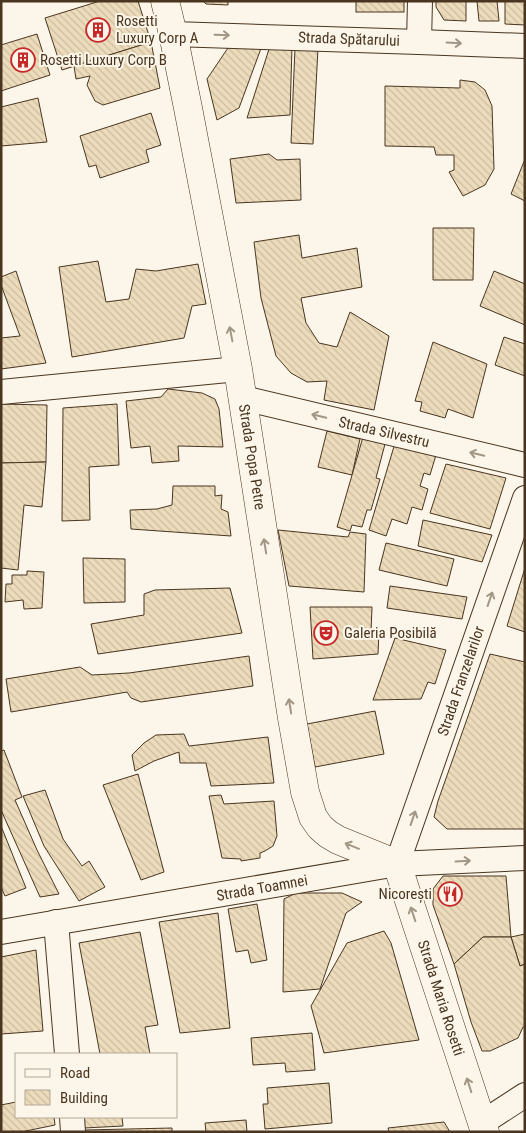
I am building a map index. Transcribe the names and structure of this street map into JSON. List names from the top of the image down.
{
  "streets": {
    "street": [
      "Strada Spătarului",
      "Strada Silvestru",
      "Strada Popa Petre",
      "Strada Franzelarilor",
      "Strada Toamnei",
      "Strada Maria Rosetti"
    ]
  },
  "crossings": [
    ["Strada Spătarului", "Strada Popa Petre"],
    ["Strada Silvestru", "Strada Popa Petre"],
    ["Strada Popa Petre", "Strada Franzelarilor"],
    ["Strada Popa Petre", "Strada Toamnei"],
    ["Strada Popa Petre", "Strada Maria Rosetti"],
    ["Strada Franzelarilor", "Strada Toamnei"],
    ["Strada Franzelarilor", "Strada Maria Rosetti"],
    ["Strada Toamnei", "Strada Maria Rosetti"]
  ],
  "one_way": [
    "Strada Spătarului",
    "Strada Silvestru",
    "Strada Popa Petre",
    "Strada Franzelarilor",
    "Strada Maria Rosetti"
  ],
  "places": {
    "building": ["Rosetti Luxury Corp A", "Rosetti Luxury Corp B"],
    "theatre": ["Galeria Posibilă"],
    "restaurant": ["Nicorești"]
  },
  "legend": ["Road", "Building"]
}
